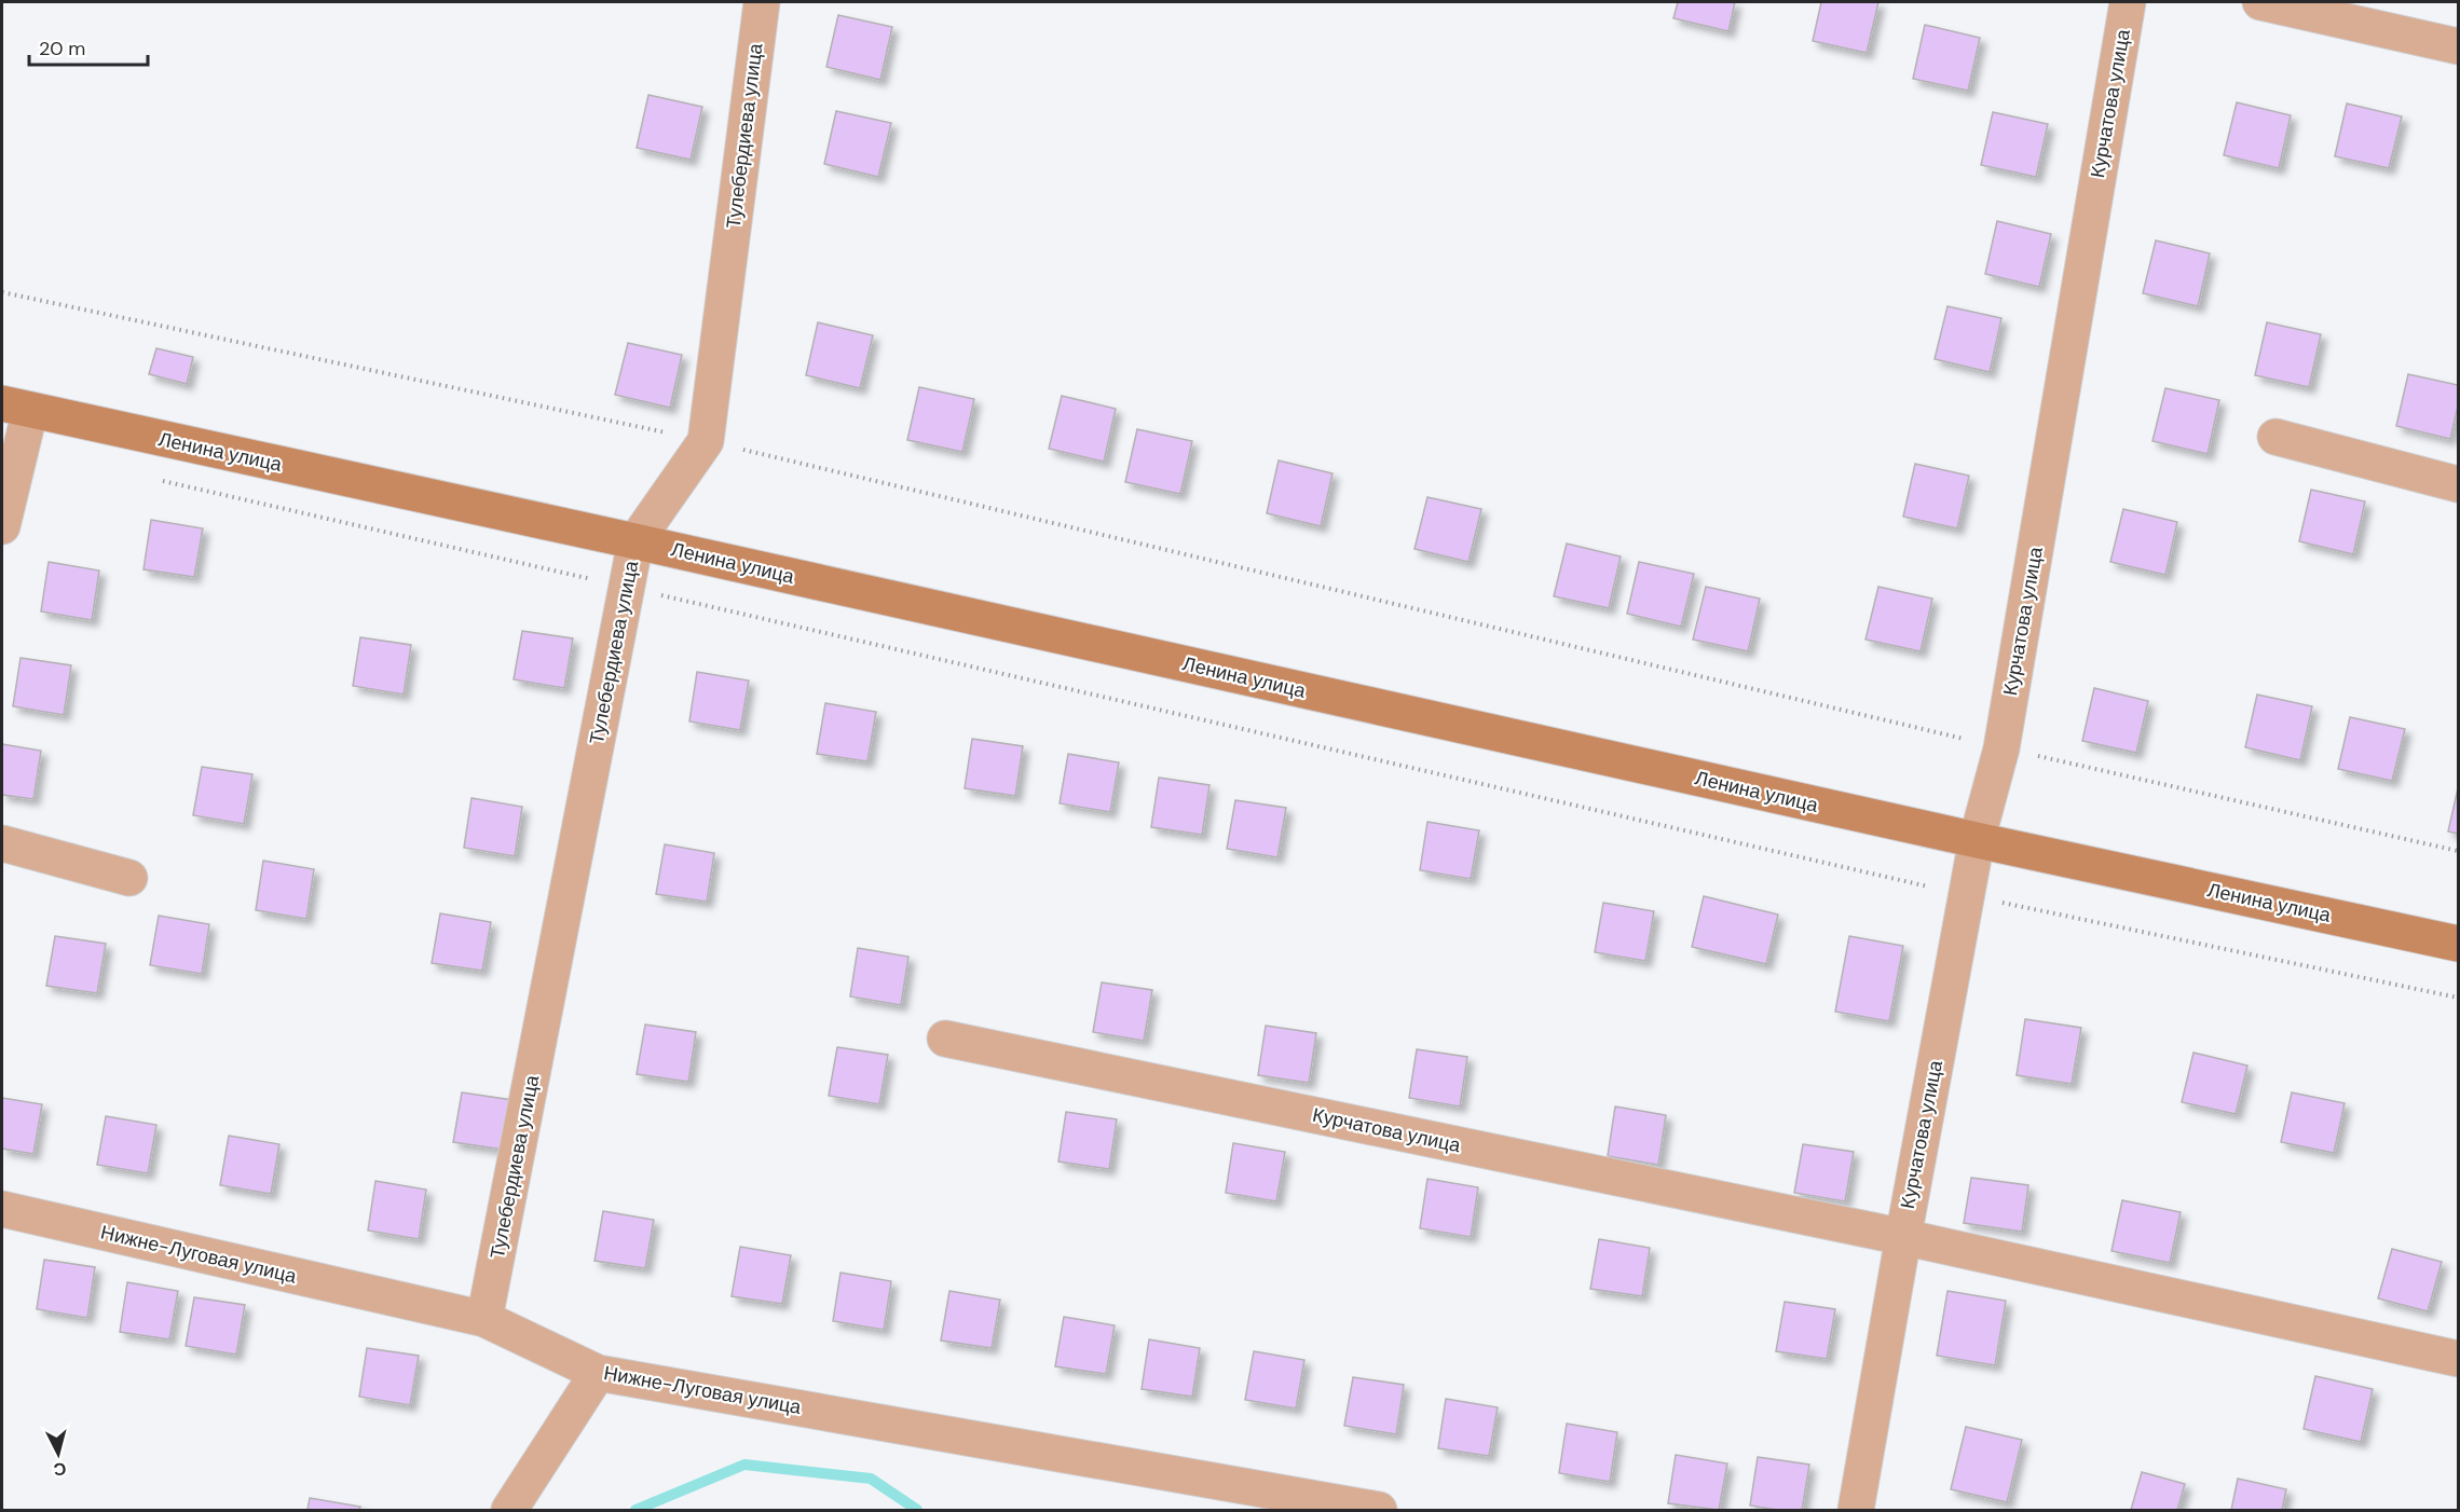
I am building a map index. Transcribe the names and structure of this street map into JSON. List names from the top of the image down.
{
  "streets": {
    "main road": ["Ленина улица"],
    "street": ["Курчатова улица", "Тулебердиева улица", "Нижне-Луговая улица"]
  },
  "crossings": [
    ["Курчатова улица", "Ленина улица"],
    ["Тулебердиева улица", "Ленина улица"],
    ["Тулебердиева улица", "Нижне-Луговая улица"]
  ],
  "scale_bar": "20 m",
  "north": "bottom"
}
